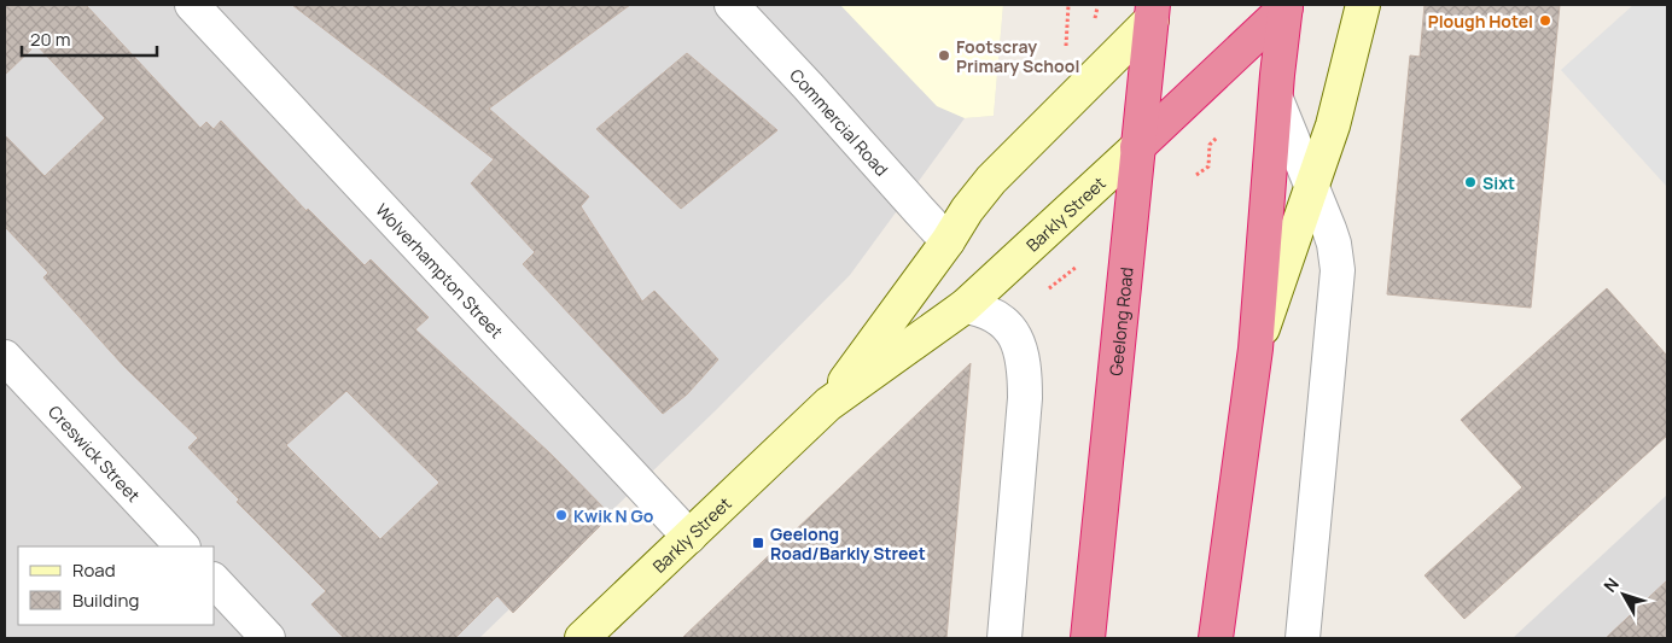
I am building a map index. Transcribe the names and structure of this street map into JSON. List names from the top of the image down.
{
  "streets": {
    "highway": ["Barkly Street", "Geelong Road"],
    "street": ["Commercial Road", "Wolverhampton Street", "Creswick Street"]
  },
  "crossings": [
    ["Commercial Road", "Barkly Street"],
    ["Barkly Street", "Wolverhampton Street"],
    ["Barkly Street", "Geelong Road"]
  ],
  "places": {
    "other": [
      "Plough Hotel",
      "Footscray Primary School",
      "Sixt",
      "Kwik N Go"
    ],
    "transit": ["Geelong Road/Barkly Street"]
  },
  "legend": ["Road", "Building"],
  "scale_bar": "20 m",
  "north": "top left"
}
